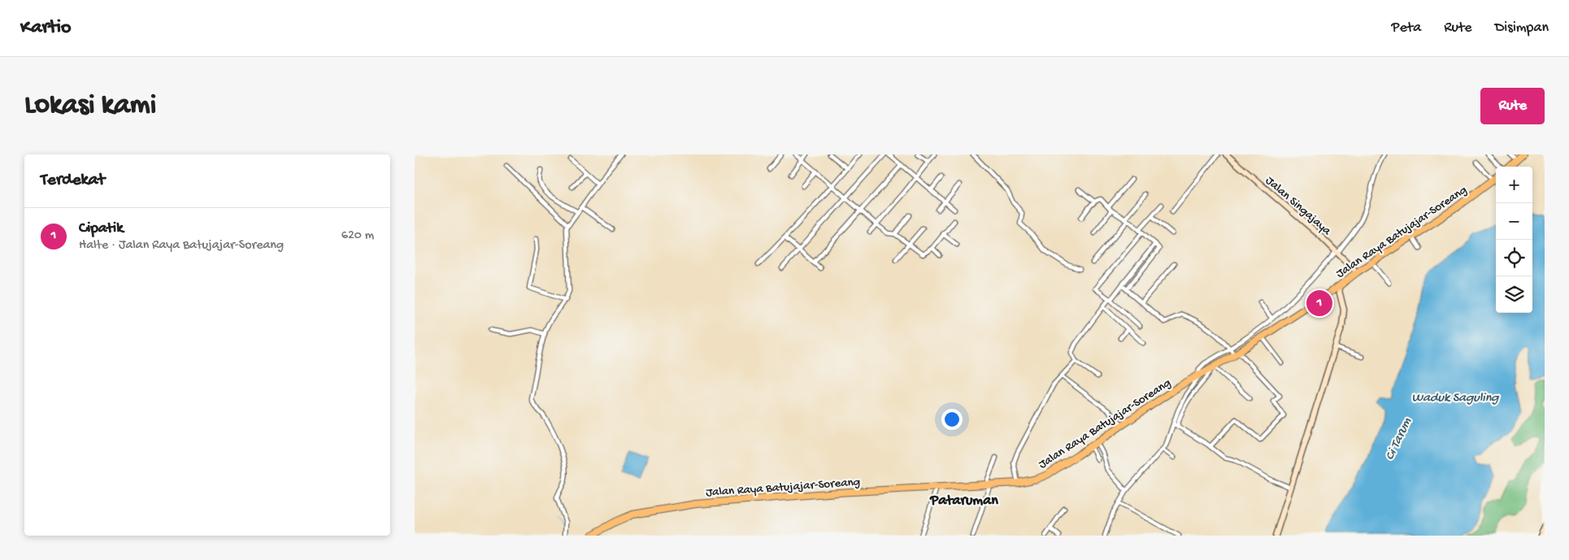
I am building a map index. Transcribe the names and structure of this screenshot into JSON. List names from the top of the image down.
{
  "streets": {
    "highway": ["Jalan Raya Batujajar-Soreang"],
    "street": ["Jalan Singajaya"]
  },
  "crossings": [
    ["Jalan Singajaya", "Jalan Raya Batujajar-Soreang"]
  ],
  "districts": ["Pataruman"],
  "water": ["Waduk Saguling", "Ci Tarum"],
  "page": {
    "header": "Kartio",
    "nav": ["Peta", "Rute", "Disimpan"],
    "buttons": "Rute",
    "title": "Lokasi kami",
    "heading": "Terdekat",
    "map_buttons": ["+", "−"],
    "list": [
      {
        "mark": "1",
        "name": "Cipatik",
        "note": "Halte · Jalan Raya Batujajar-Soreang",
        "value": "620 m"
      }
    ],
    "pins": "1"
  }
}
